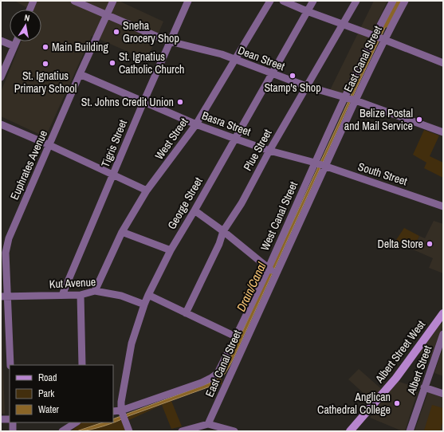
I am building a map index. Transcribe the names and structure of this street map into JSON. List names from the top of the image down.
{
  "streets": {
    "main road": ["Albert Street West"],
    "street": [
      "Dean Street",
      "East Canal Street",
      "Basra Street",
      "West Street",
      "Tigris Street",
      "Plue Street",
      "Euphrates Avenue",
      "South Street",
      "George Street",
      "West Canal Street",
      "Kut Avenue",
      "Albert Street"
    ]
  },
  "crossings": [
    ["Dean Street", "East Canal Street"],
    ["Dean Street", "West Street"],
    ["Dean Street", "Tigris Street"],
    ["Dean Street", "Plue Street"],
    ["Dean Street", "Euphrates Avenue"],
    ["Dean Street", "George Street"],
    ["Dean Street", "West Canal Street"],
    ["East Canal Street", "Basra Street"],
    ["East Canal Street", "South Street"],
    ["East Canal Street", "West Canal Street"],
    ["Basra Street", "West Street"],
    ["Basra Street", "Tigris Street"],
    ["Basra Street", "Plue Street"],
    ["Basra Street", "Euphrates Avenue"],
    ["Basra Street", "South Street"],
    ["Basra Street", "George Street"],
    ["Basra Street", "West Canal Street"],
    ["West Street", "Kut Avenue"],
    ["Tigris Street", "Kut Avenue"],
    ["Euphrates Avenue", "Kut Avenue"],
    ["South Street", "West Canal Street"],
    ["George Street", "West Canal Street"],
    ["George Street", "Kut Avenue"]
  ],
  "water": ["Drain/Canal"],
  "places": [
    "Sneha Grocery Shop",
    "Main Building",
    "St. Ignatius Catholic Church",
    "St. Ignatius Primary School",
    "Stamp's Shop",
    "St. Johns Credit Union",
    "Belize Postal and Mail Service",
    "Delta Store",
    "Anglican Cathedral College"
  ],
  "legend": ["Road", "Park", "Water"],
  "north": "top"
}
